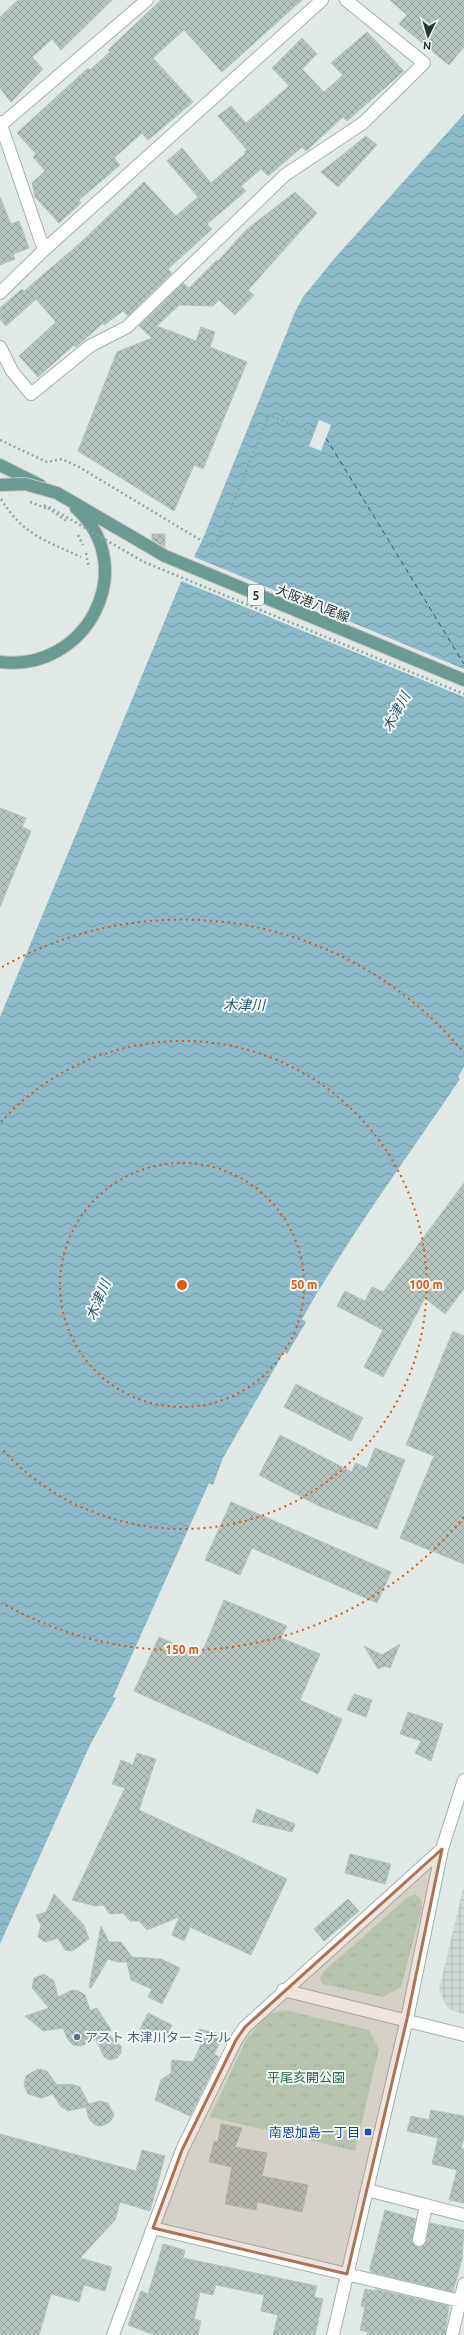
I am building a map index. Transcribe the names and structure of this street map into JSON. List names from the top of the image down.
{
  "streets": {
    "main road": ["5", "大阪港八尾線"]
  },
  "water": ["木津川"],
  "parks": ["平尾亥開公園"],
  "places": {
    "other": ["アスト 木津川ターミナル"],
    "transit": ["南恩加島一丁目"]
  },
  "north": "bottom",
  "rings": ["50 m", "100 m", "150 m"]
}
